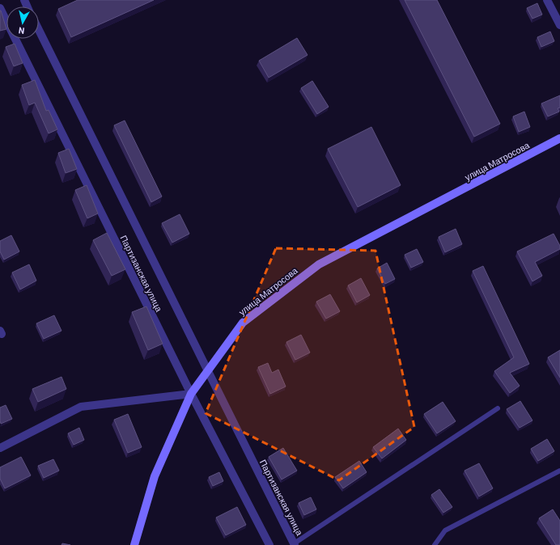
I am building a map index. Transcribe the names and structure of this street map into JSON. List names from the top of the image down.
{
  "streets": {
    "main road": ["улица Матросова"],
    "street": ["Партизанская улица"]
  },
  "crossings": [
    ["улица Матросова", "Партизанская улица"]
  ],
  "north": "bottom"
}
